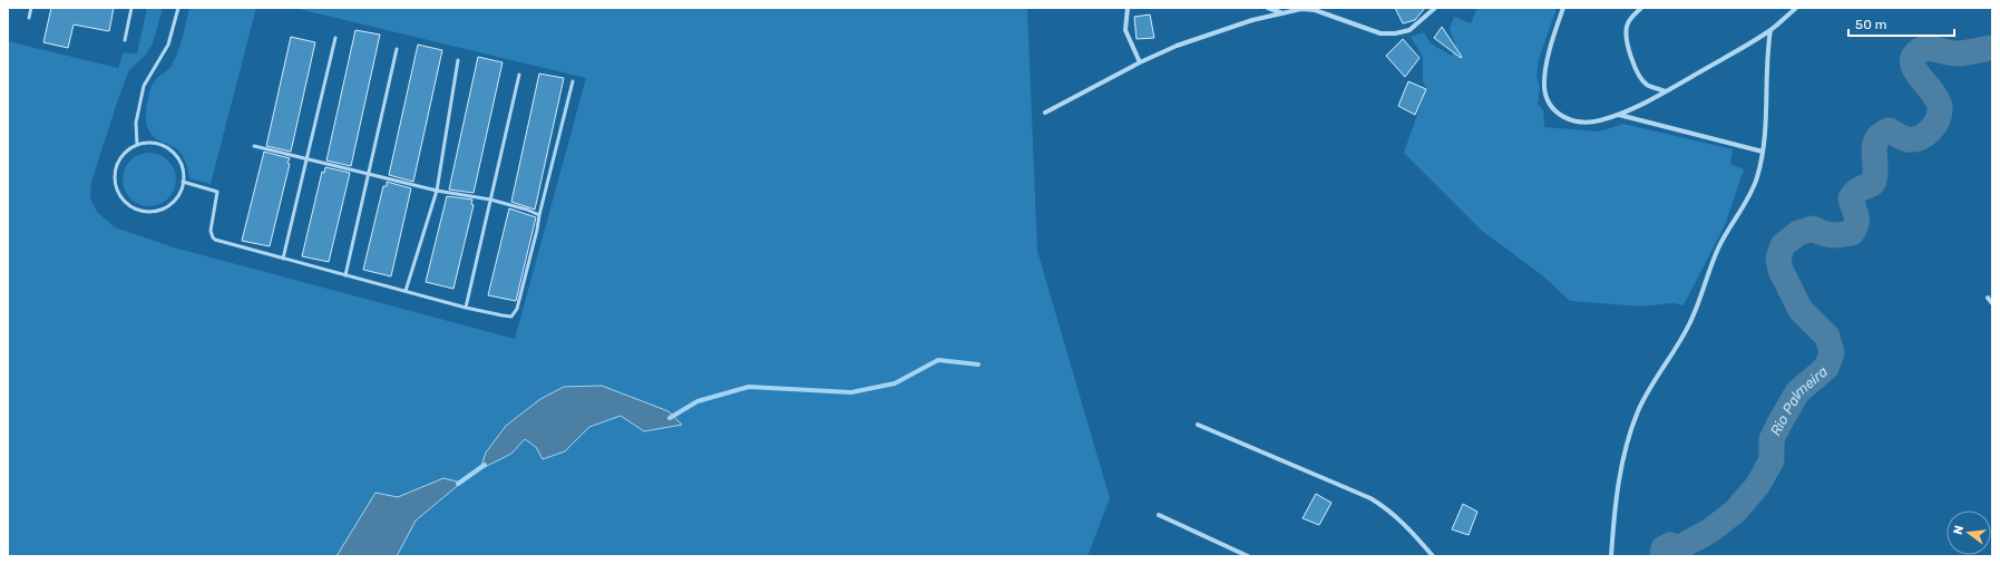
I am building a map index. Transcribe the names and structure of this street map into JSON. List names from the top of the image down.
{
  "water": ["Rio Palmeira"],
  "scale_bar": "50 m",
  "north": "left"
}
